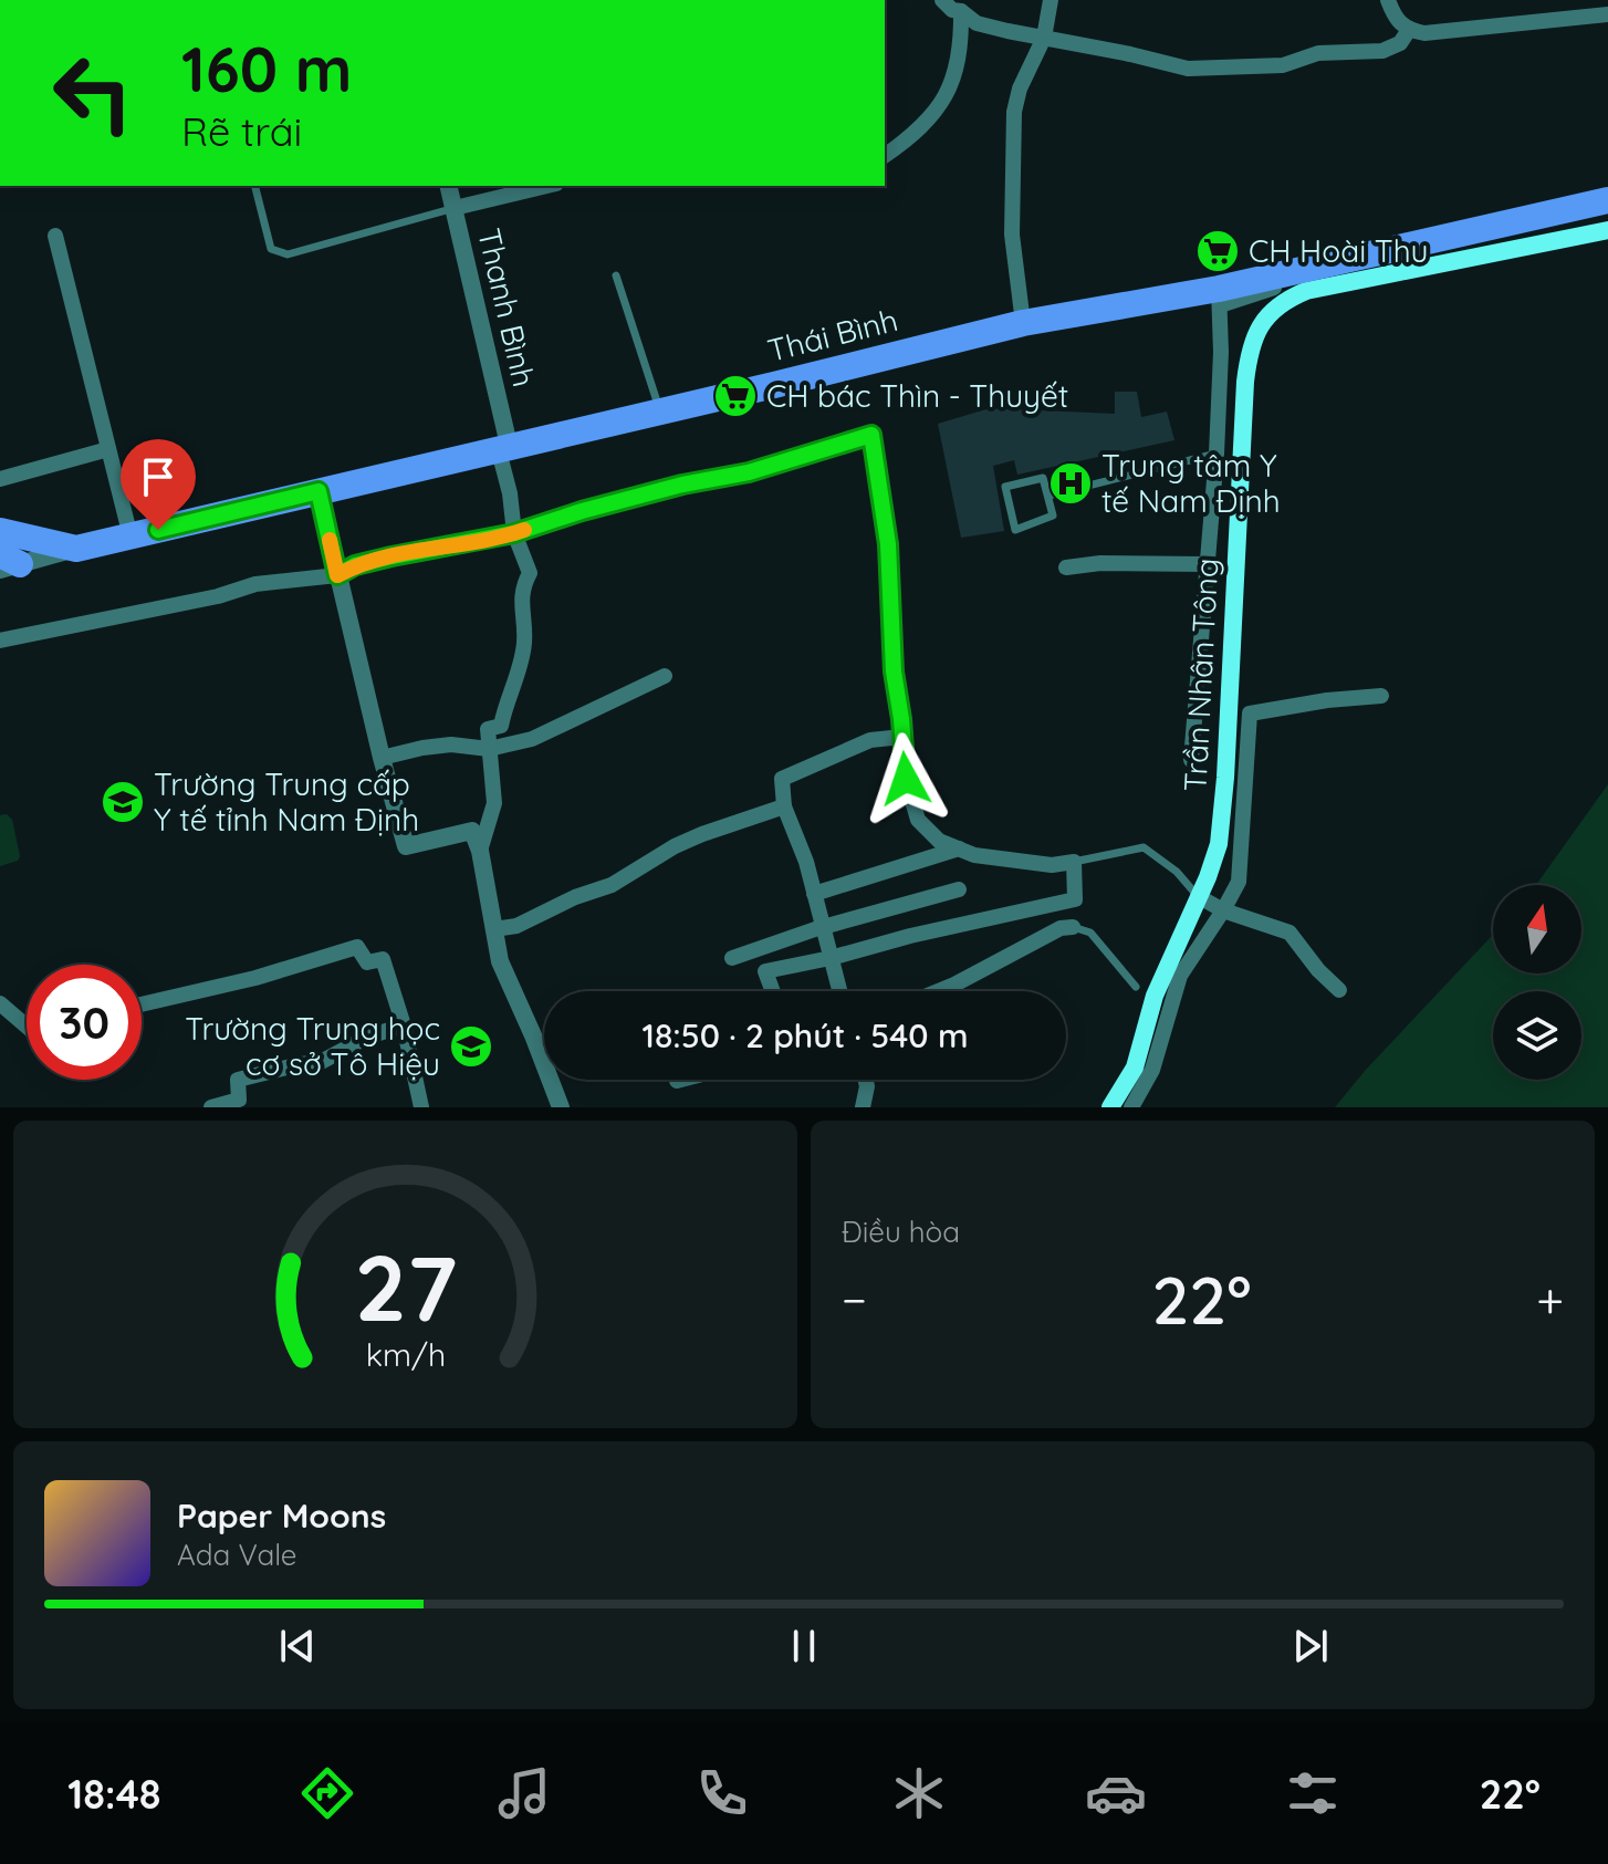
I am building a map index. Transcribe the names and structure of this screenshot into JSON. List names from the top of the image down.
{
  "streets": {
    "main road": ["Thái Bình", "Trần Nhân Tông"],
    "street": ["Thanh Bình"]
  },
  "crossings": [
    ["Thanh Bình", "Thái Bình"]
  ],
  "places": {
    "supermarket": ["CH Hoài Thu", "CH bác Thìn - Thuyết"],
    "hospital": ["Trung tâm Y tế Nam Định"],
    "school or university": ["Trường Trung cấp Y tế tỉnh Nam Định", "Trường Trung học cơ sở Tô Hiệu"]
  },
  "north": "top",
  "page": {
    "turn": ["160 m", "Rẽ trái"],
    "limit": "30",
    "trip": "18:50 · 2 phút · 540 m",
    "tile": "Điều hòa",
    "heat": ["−", "22°", "+"],
    "song": ["Paper Moons", "Ada Vale"],
    "tabs": ["18:48", "22°"],
    "gauge": ["27", "km/h"]
  }
}
